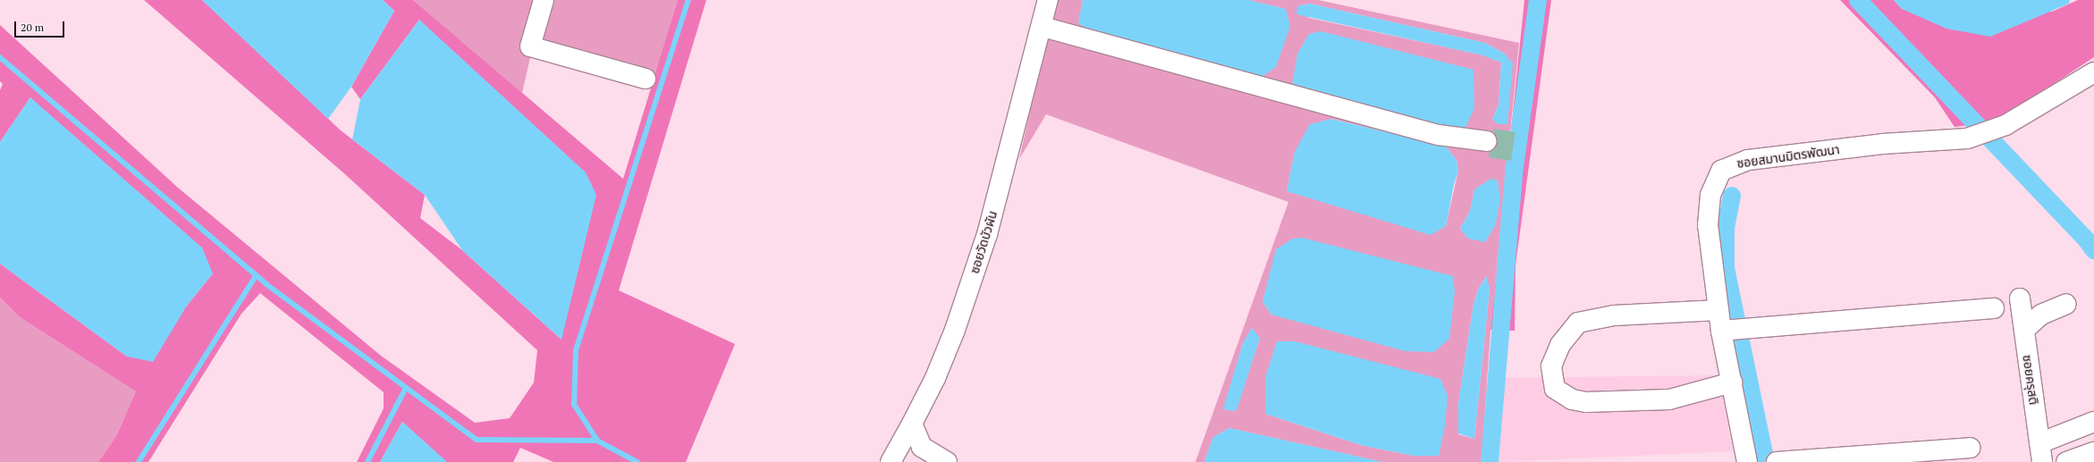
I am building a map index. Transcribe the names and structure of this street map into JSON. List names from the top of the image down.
{
  "streets": {
    "street": ["ซอยสมานมิตรพัฒนา", "ซอยวัดบัวผัน", "ซอยครุสติ"]
  },
  "scale_bar": "20 m"
}
